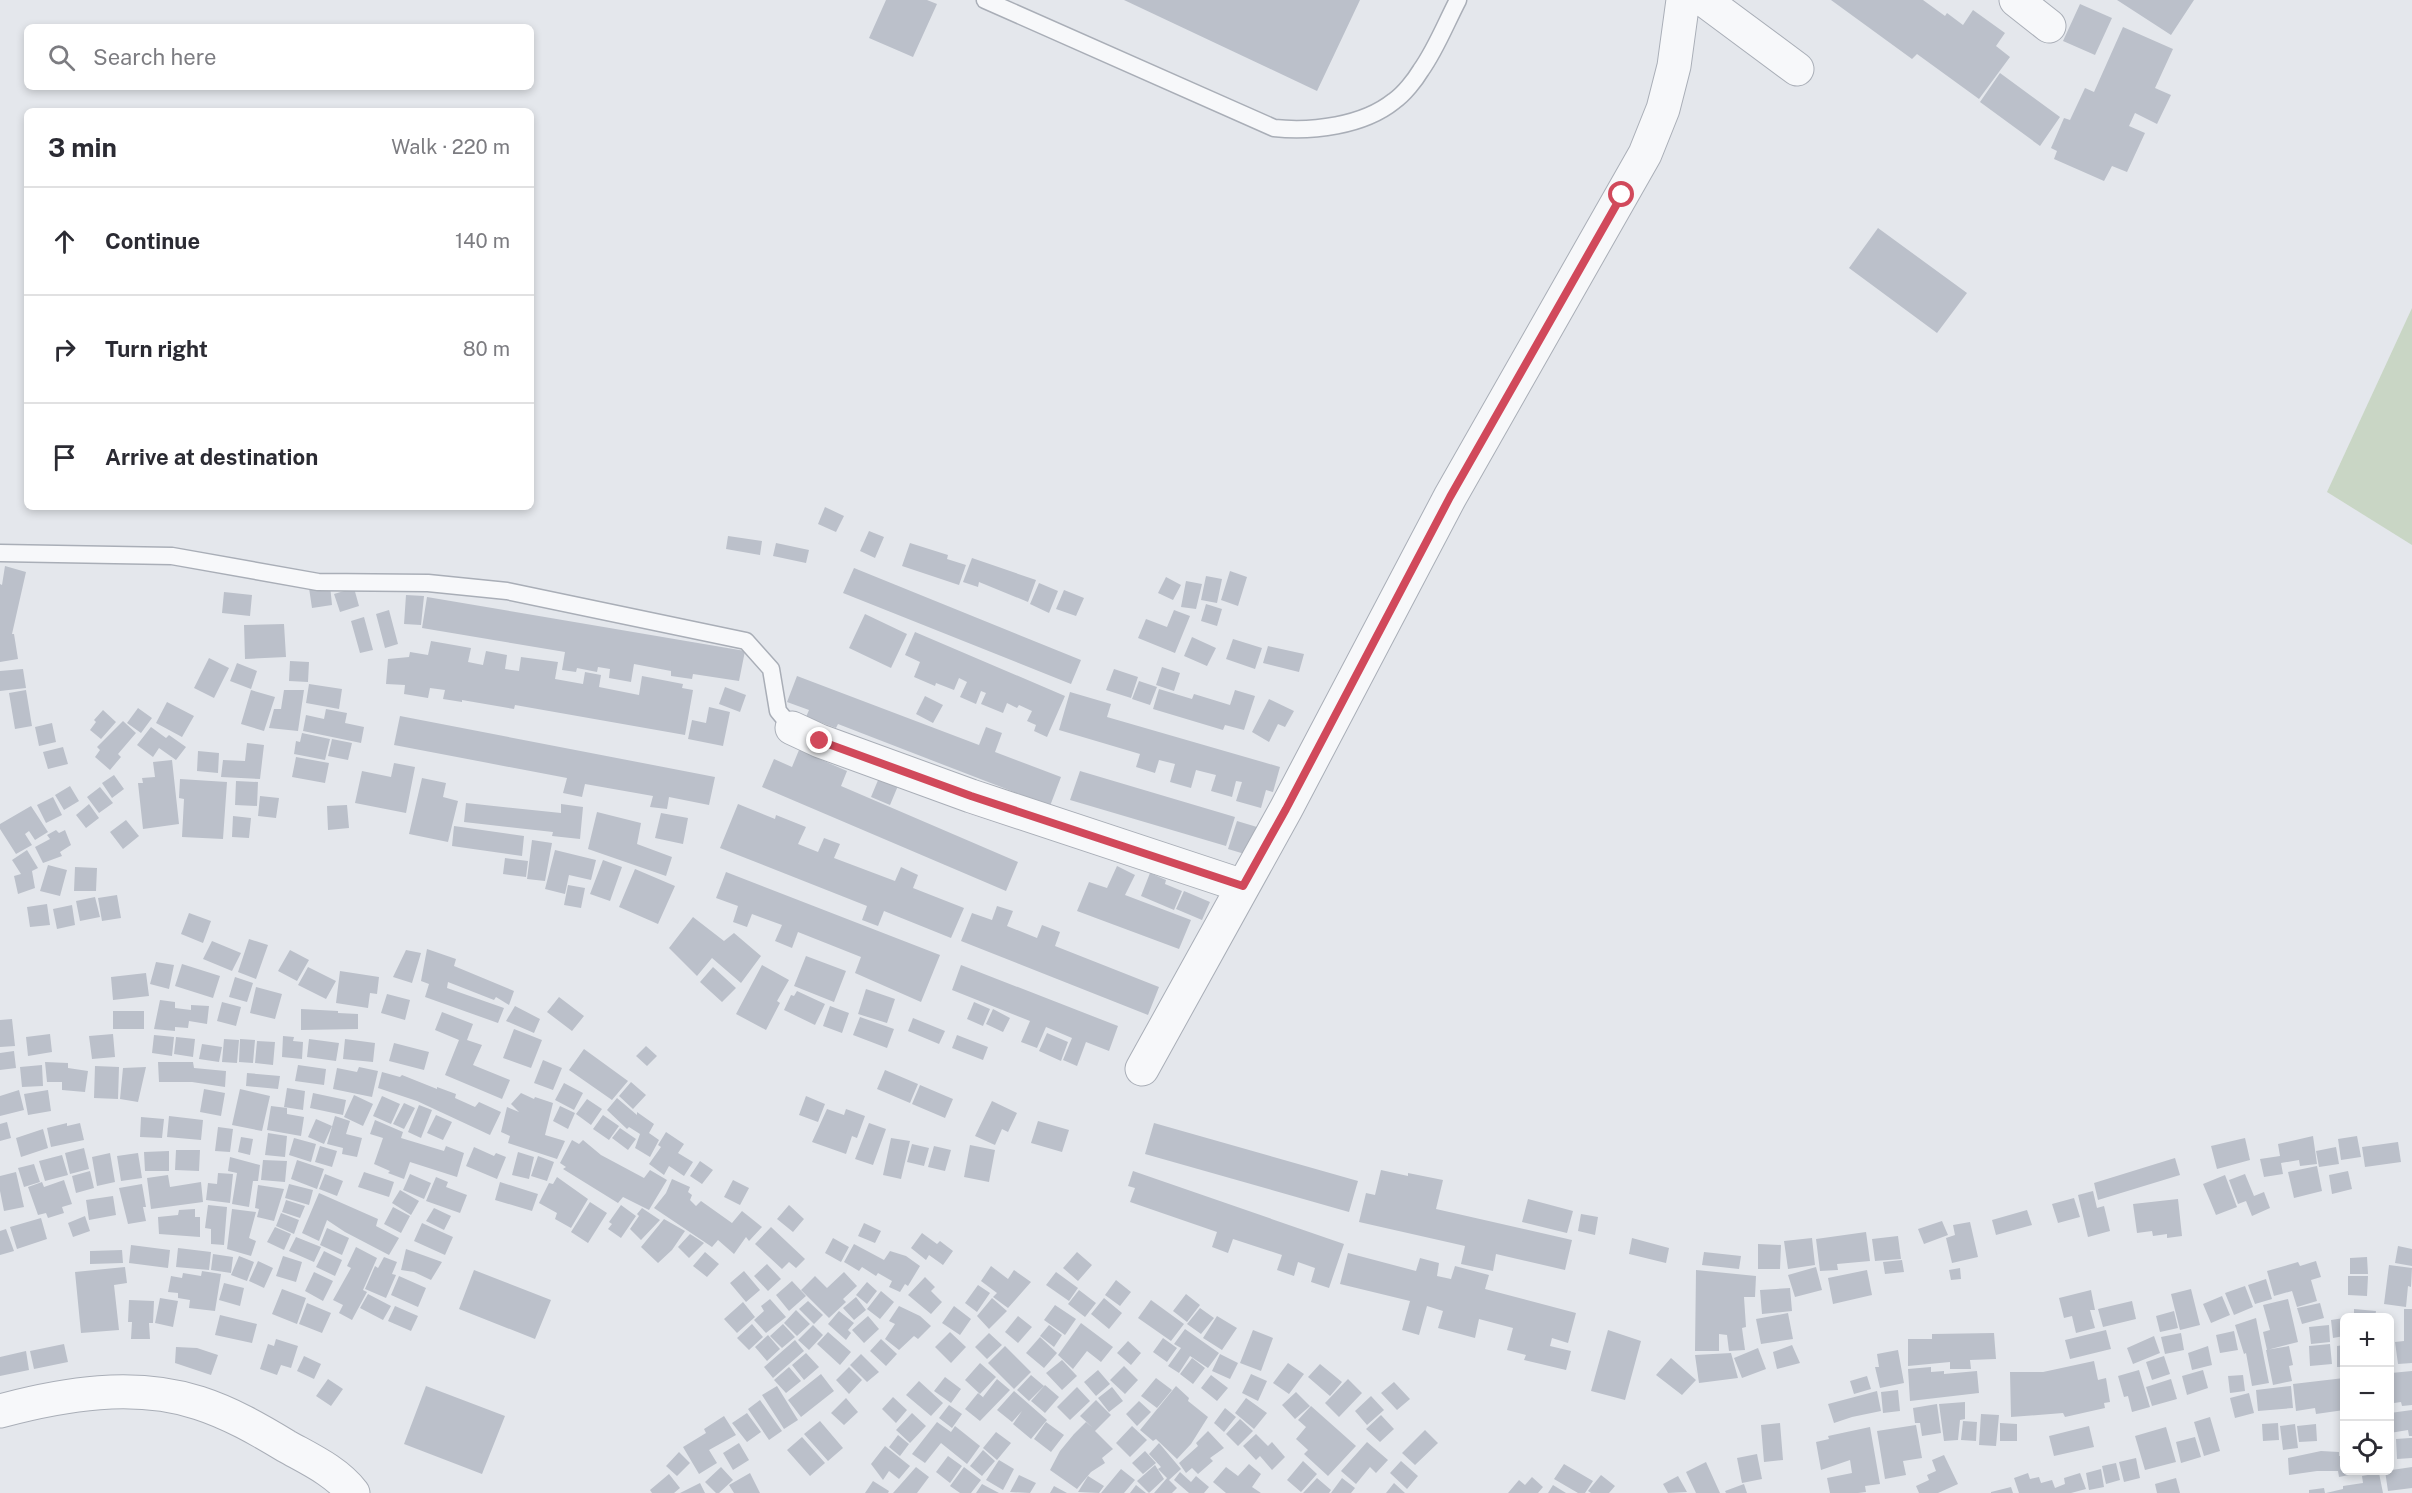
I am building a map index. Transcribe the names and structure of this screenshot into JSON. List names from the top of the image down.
{
  "page": {
    "search": "Search here",
    "heading": ["3 min", "Walk · 220 m"],
    "list": [
      ["Continue", "140 m"],
      ["Turn right", "80 m"],
      "Arrive at destination"
    ],
    "map_buttons": ["+", "−"]
  }
}
